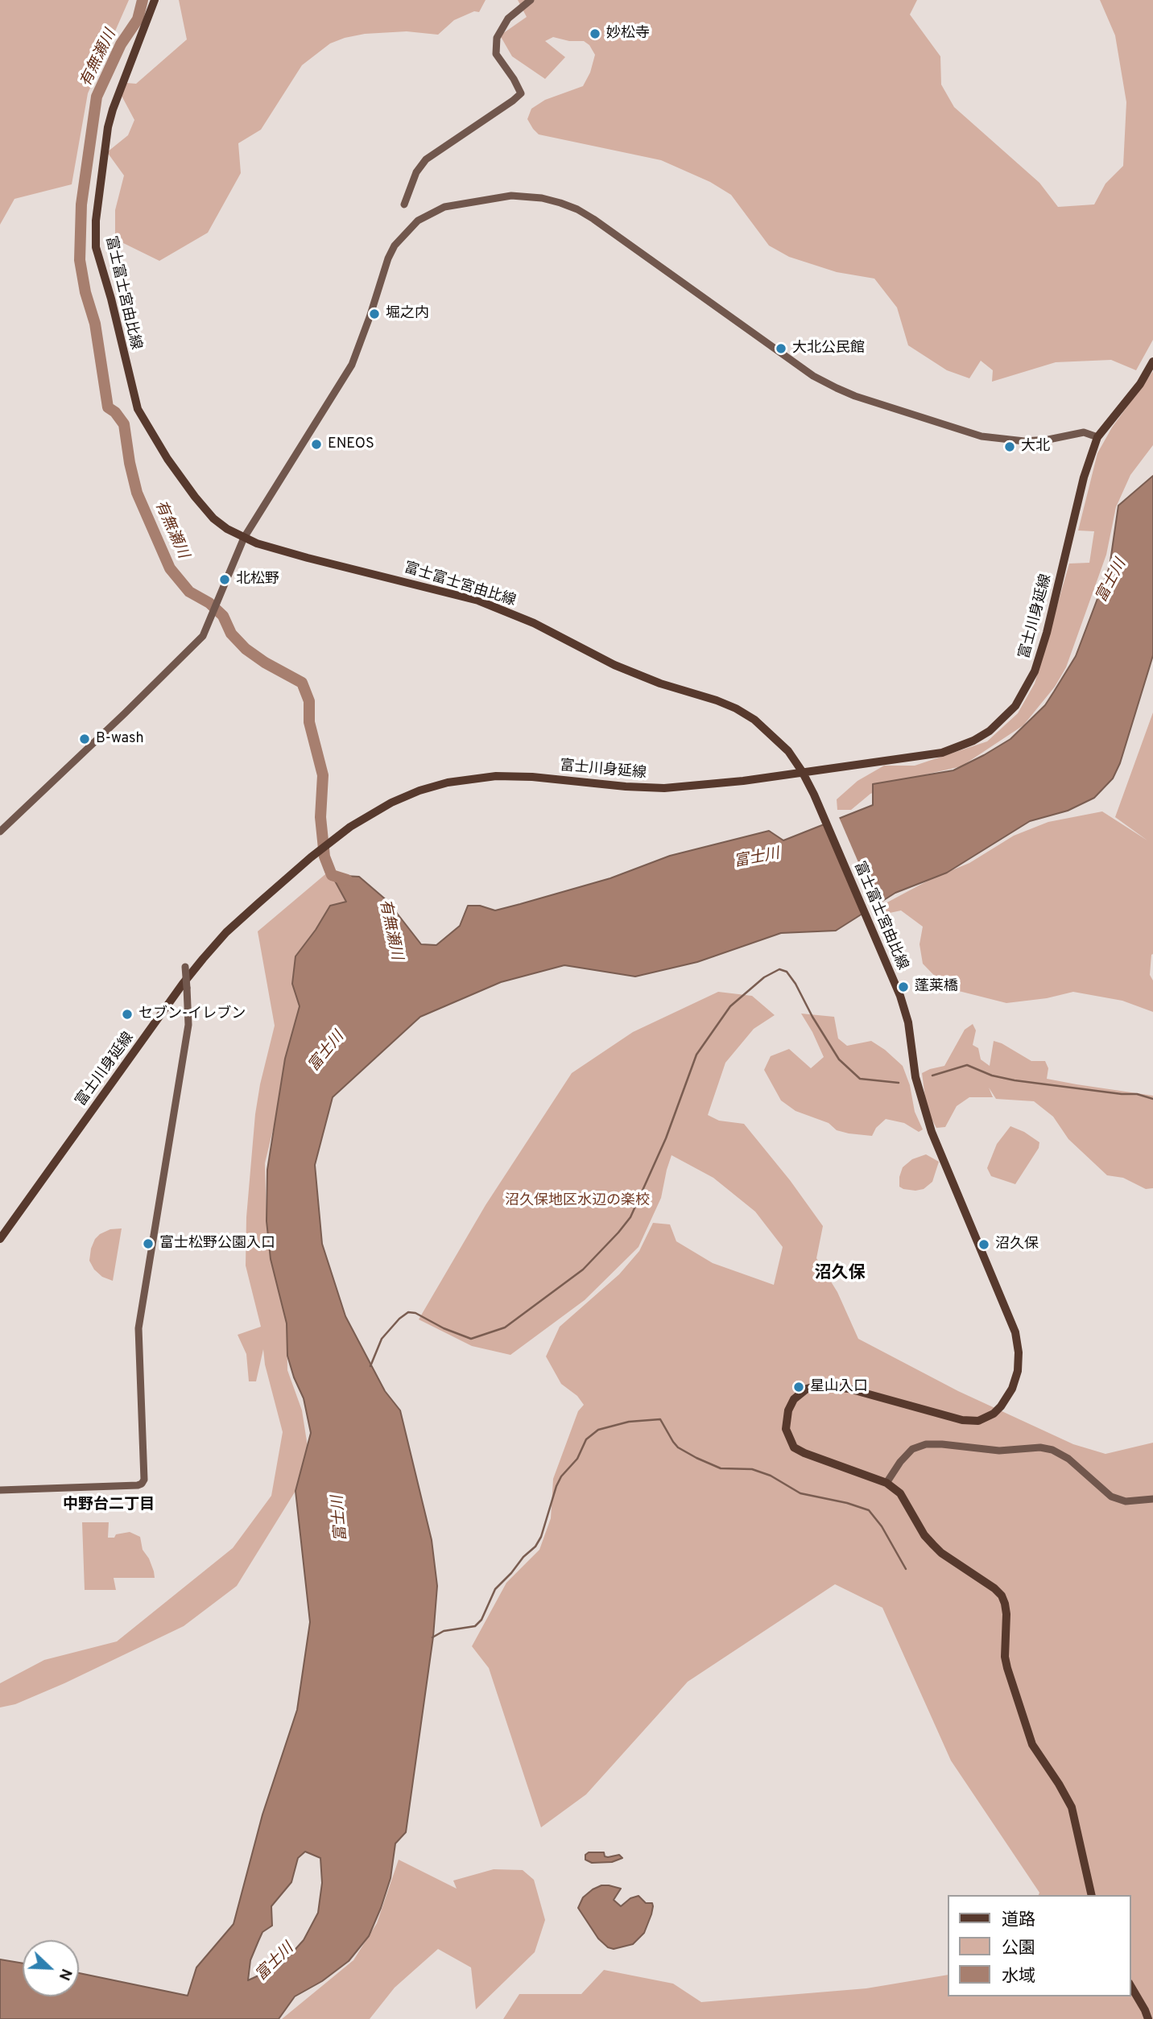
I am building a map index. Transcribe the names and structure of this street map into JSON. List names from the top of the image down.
{
  "streets": {
    "main road": ["富士富士宮由比線", "富士川身延線"]
  },
  "crossings": [
    ["富士富士宮由比線", "富士川身延線"]
  ],
  "districts": ["沼久保", "中野台二丁目"],
  "water": ["有無瀬川", "富士川"],
  "parks": ["沼久保地区水辺の楽校"],
  "places": [
    "妙松寺",
    "堀之内",
    "大北公民館",
    "ENEOS",
    "大北",
    "北松野",
    "B-wash",
    "蓬莱橋",
    "セブン-イレブン",
    "富士松野公園入口",
    "沼久保",
    "星山入口"
  ],
  "legend": ["道路", "公園", "水域"],
  "north": "bottom right"
}
